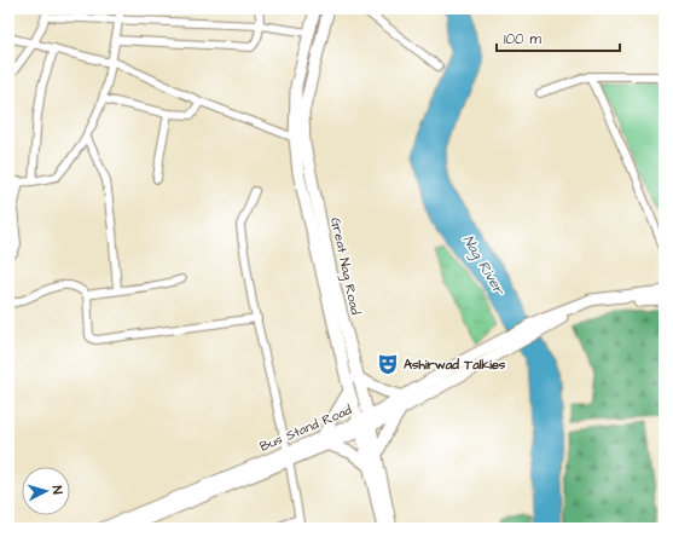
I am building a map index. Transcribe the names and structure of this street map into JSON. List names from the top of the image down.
{
  "streets": {
    "main road": ["Great Nag Road", "Bus Stand Road"]
  },
  "crossings": [
    ["Great Nag Road", "Bus Stand Road"]
  ],
  "water": ["Nag River"],
  "places": {
    "theatre": ["Ashirwad Talkies"]
  },
  "scale_bar": "100 m",
  "north": "right"
}
